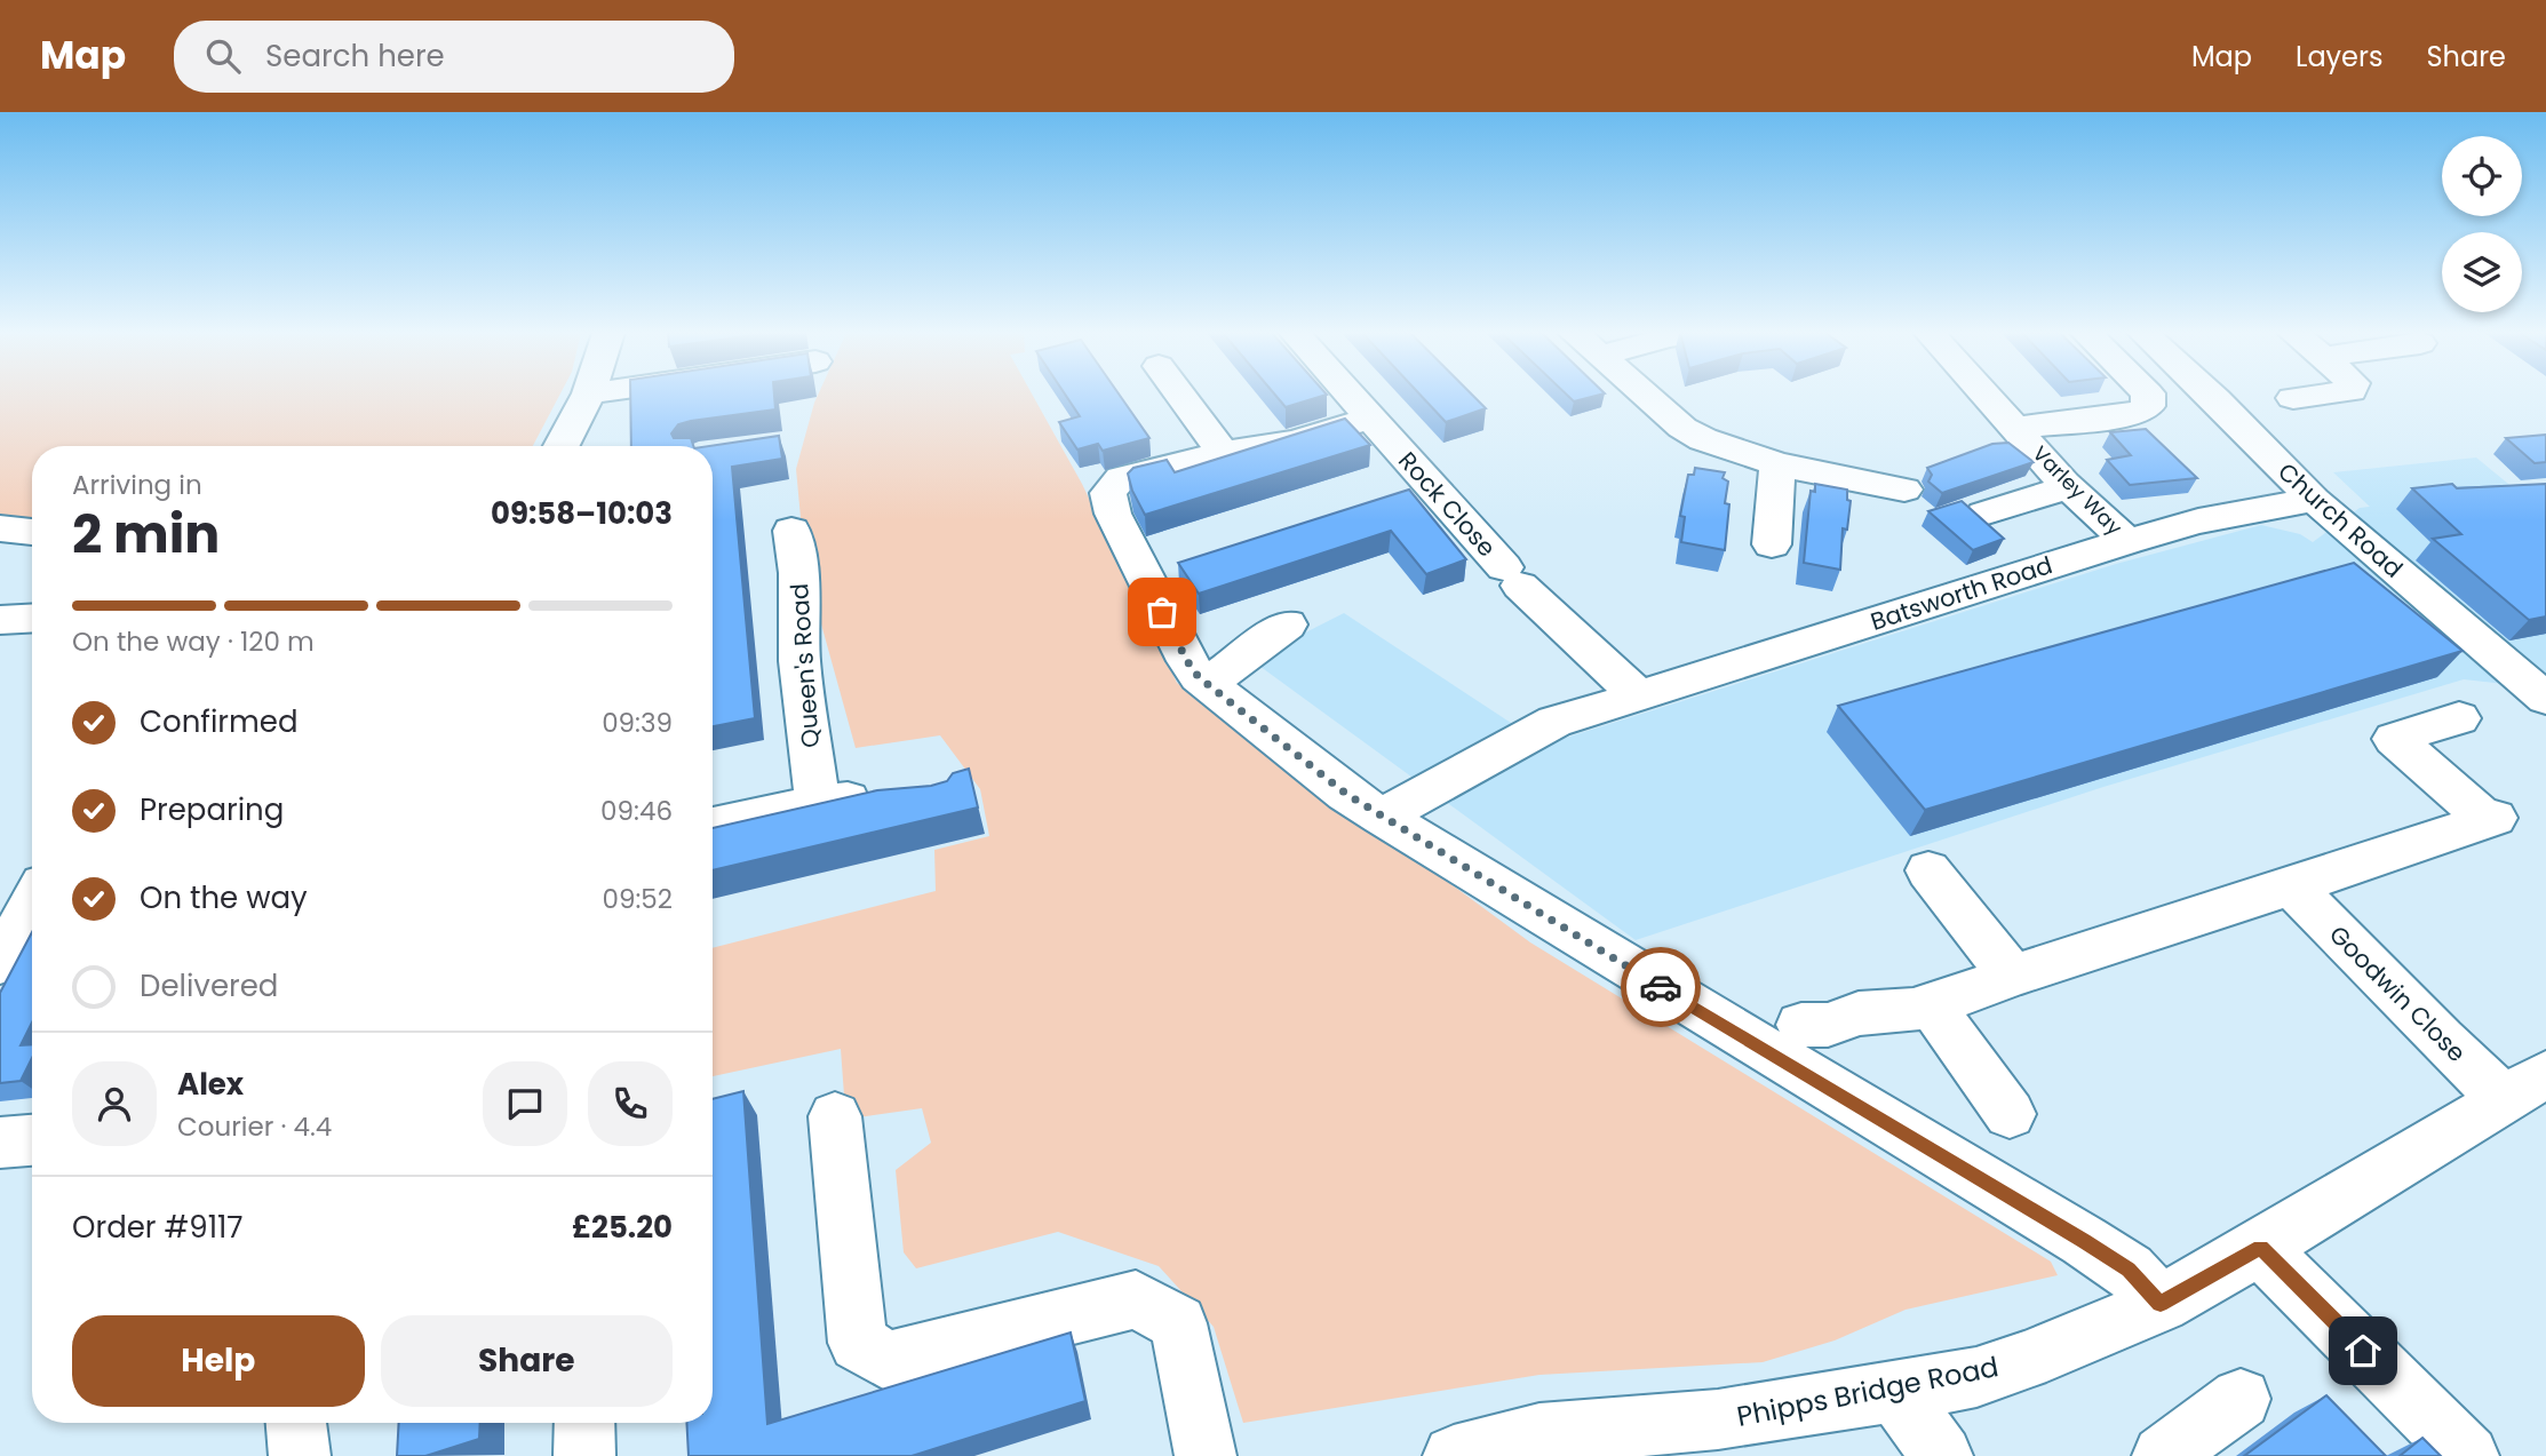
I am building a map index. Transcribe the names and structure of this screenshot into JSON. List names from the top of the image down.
{
  "streets": {
    "street": [
      "Varley Way",
      "Rock Close",
      "Church Road",
      "Batsworth Road",
      "Queen's Road",
      "Goodwin Close",
      "Phipps Bridge Road"
    ]
  },
  "crossings": [
    ["Varley Way", "Batsworth Road"],
    ["Rock Close", "Batsworth Road"],
    ["Church Road", "Batsworth Road"],
    ["Goodwin Close", "Phipps Bridge Road"]
  ],
  "page": {
    "header": "Map",
    "search": "Search here",
    "nav": ["Map", "Layers", "Share"],
    "heading": ["2 min", "Arriving in", "09:58–10:03"],
    "panel": [
      "Alex",
      "Courier · 4.4",
      "Order #9117",
      "£25.20"
    ],
    "bar": "On the way · 120 m",
    "list": [
      ["Confirmed", "09:39"],
      ["Preparing", "09:46"],
      ["On the way", "09:52"],
      "Delivered"
    ],
    "buttons": ["Help", "Share"]
  }
}
